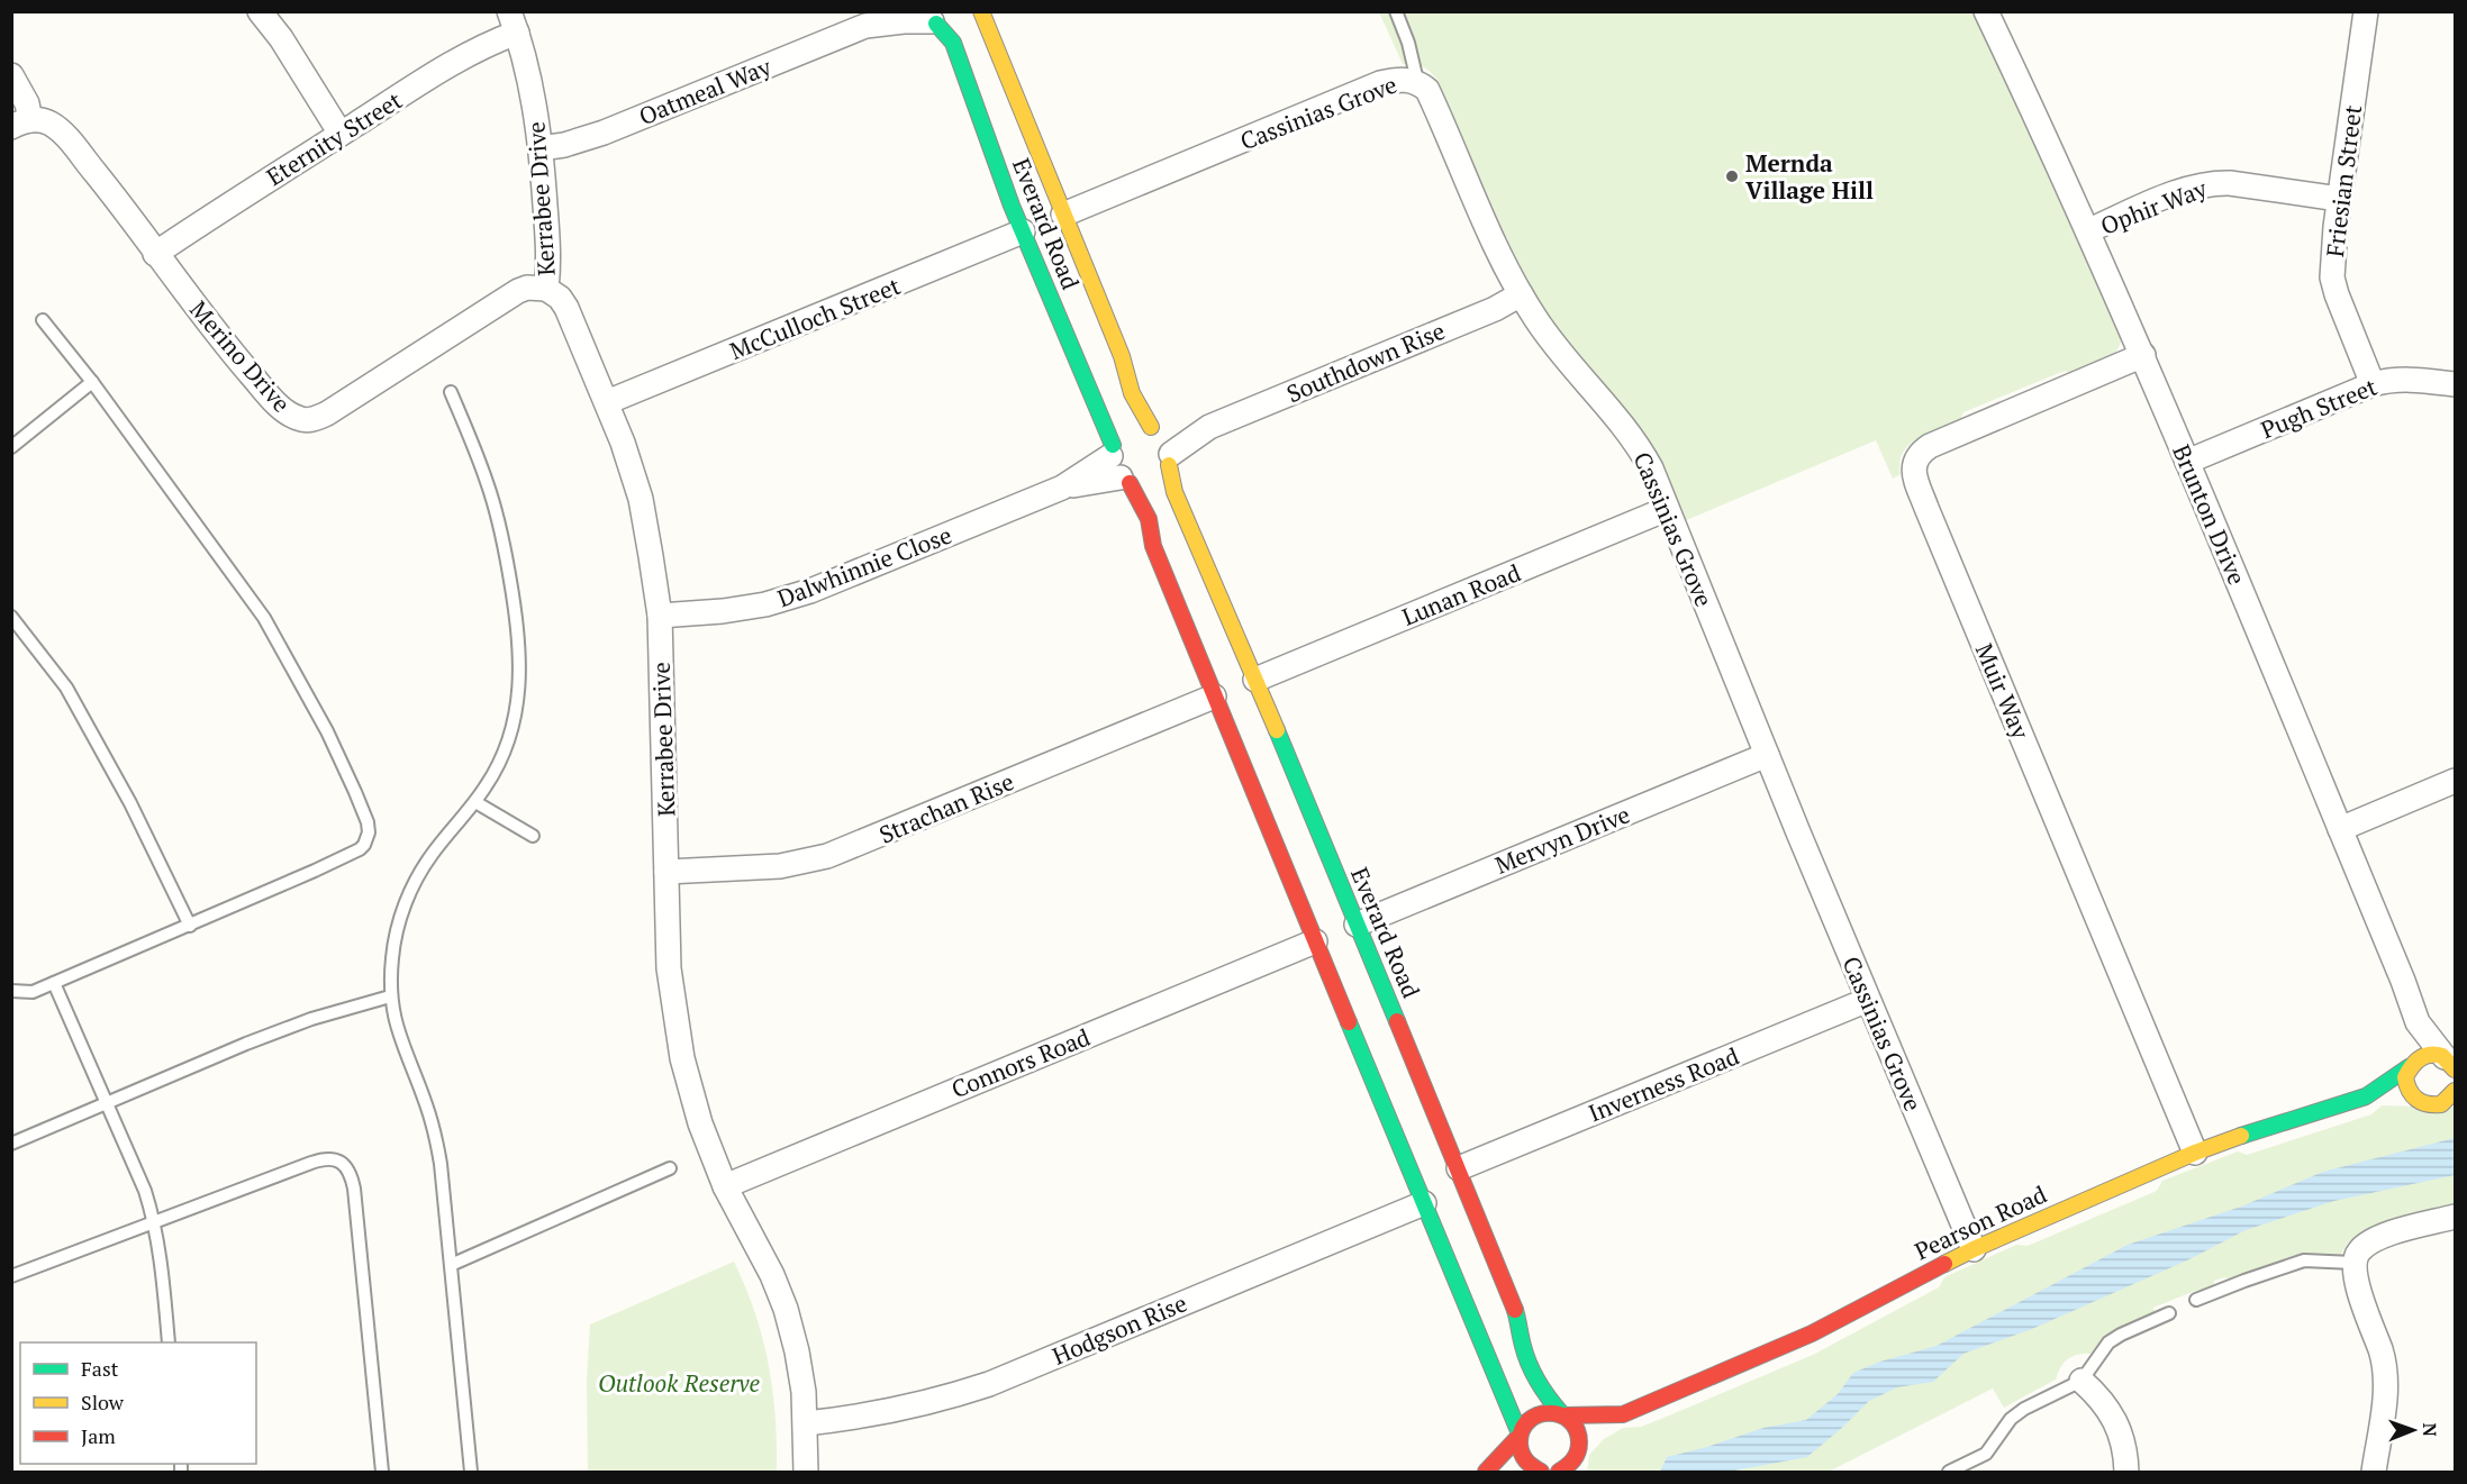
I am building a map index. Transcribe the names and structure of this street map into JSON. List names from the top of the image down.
{
  "streets": {
    "street": [
      "Oatmeal Way",
      "Cassinias Grove",
      "Eternity Street",
      "Friesian Street",
      "Kerrabee Drive",
      "Ophir Way",
      "Everard Road",
      "McCulloch Street",
      "Merino Drive",
      "Southdown Rise",
      "Pugh Street",
      "Brunton Drive",
      "Dalwhinnie Close",
      "Lunan Road",
      "Muir Way",
      "Strachan Rise",
      "Mervyn Drive",
      "Connors Road",
      "Inverness Road",
      "Pearson Road",
      "Hodgson Rise"
    ]
  },
  "crossings": [
    ["Oatmeal Way", "Kerrabee Drive"],
    ["Oatmeal Way", "Everard Road"],
    ["Cassinias Grove", "Everard Road"],
    ["Cassinias Grove", "Southdown Rise"],
    ["Cassinias Grove", "Lunan Road"],
    ["Cassinias Grove", "Mervyn Drive"],
    ["Cassinias Grove", "Inverness Road"],
    ["Cassinias Grove", "Pearson Road"],
    ["Eternity Street", "Kerrabee Drive"],
    ["Eternity Street", "Merino Drive"],
    ["Friesian Street", "Ophir Way"],
    ["Friesian Street", "Pugh Street"],
    ["Kerrabee Drive", "McCulloch Street"],
    ["Kerrabee Drive", "Merino Drive"],
    ["Kerrabee Drive", "Dalwhinnie Close"],
    ["Kerrabee Drive", "Strachan Rise"],
    ["Kerrabee Drive", "Connors Road"],
    ["Kerrabee Drive", "Hodgson Rise"],
    ["Ophir Way", "Brunton Drive"],
    ["Everard Road", "McCulloch Street"],
    ["Everard Road", "Southdown Rise"],
    ["Everard Road", "Dalwhinnie Close"],
    ["Everard Road", "Lunan Road"],
    ["Everard Road", "Strachan Rise"],
    ["Everard Road", "Mervyn Drive"],
    ["Everard Road", "Connors Road"],
    ["Everard Road", "Inverness Road"],
    ["Everard Road", "Pearson Road"],
    ["Everard Road", "Hodgson Rise"],
    ["Pugh Street", "Brunton Drive"],
    ["Brunton Drive", "Muir Way"],
    ["Brunton Drive", "Pearson Road"],
    ["Muir Way", "Pearson Road"]
  ],
  "parks": ["Outlook Reserve"],
  "places": ["Mernda Village Hill"],
  "legend": ["Fast", "Slow", "Jam"],
  "north": "right"
}
